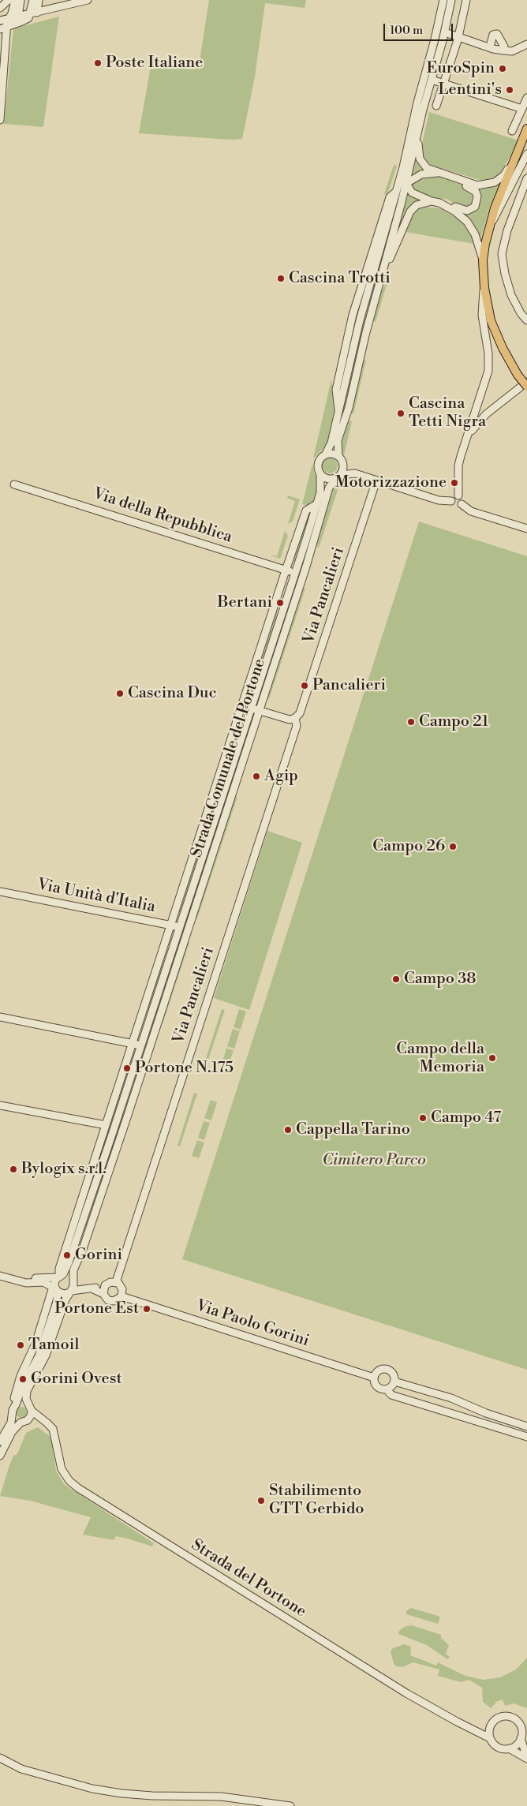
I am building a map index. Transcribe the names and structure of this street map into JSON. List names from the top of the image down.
{
  "streets": {
    "street": [
      "Via della Repubblica",
      "Via Pancalieri",
      "Strada Comunale del Portone",
      "Via Unità d'Italia",
      "Via Paolo Gorini",
      "Strada del Portone"
    ]
  },
  "crossings": [
    ["Via della Repubblica", "Strada Comunale del Portone"],
    ["Via Pancalieri", "Via Paolo Gorini"],
    ["Strada Comunale del Portone", "Via Unità d'Italia"],
    ["Strada Comunale del Portone", "Via Paolo Gorini"]
  ],
  "parks": ["Cimitero Parco"],
  "places": [
    "Poste Italiane",
    "EuroSpin",
    "Lentini's",
    "Cascina Trotti",
    "Cascina Tetti Nigra",
    "Motorizzazione",
    "Bertani",
    "Pancalieri",
    "Cascina Duc",
    "Campo 21",
    "Agip",
    "Campo 26",
    "Campo 38",
    "Campo della Memoria",
    "Portone N.175",
    "Campo 47",
    "Cappella Tarino",
    "Bylogix s.r.l.",
    "Gorini",
    "Portone Est",
    "Tamoil",
    "Gorini Ovest",
    "Stabilimento GTT Gerbido"
  ],
  "scale_bar": "100 m"
}
